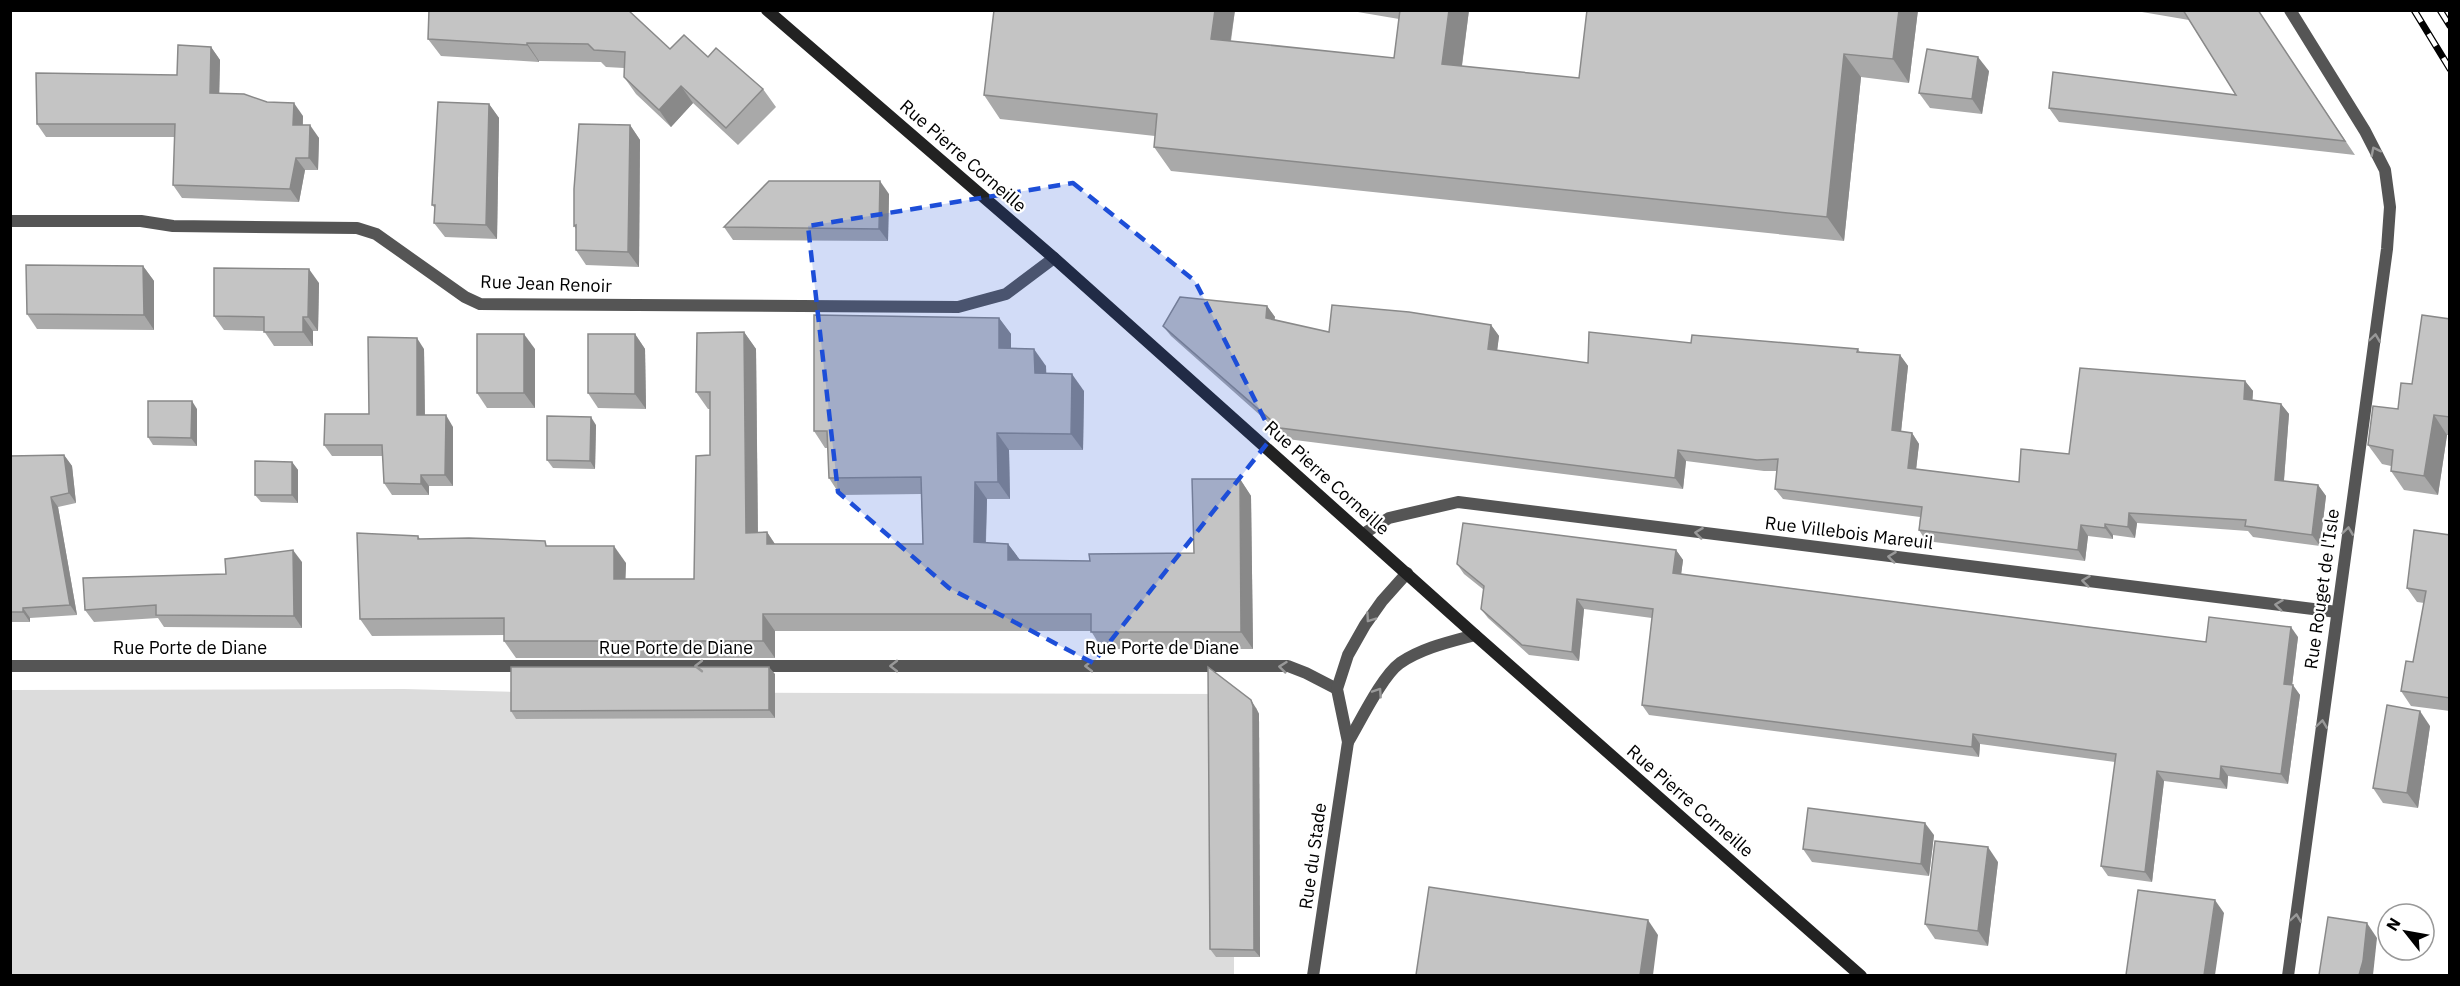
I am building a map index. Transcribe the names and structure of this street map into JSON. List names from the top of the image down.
{
  "streets": {
    "street": [
      "Rue Pierre Corneille",
      "Rue Jean Renoir",
      "Rue Villebois Mareuil",
      "Rue Rouget de l'Isle",
      "Rue Porte de Diane",
      "Rue du Stade"
    ]
  },
  "crossings": [
    ["Rue Pierre Corneille", "Rue Jean Renoir"],
    ["Rue Pierre Corneille", "Rue Villebois Mareuil"],
    ["Rue Pierre Corneille", "Rue du Stade"],
    ["Rue Villebois Mareuil", "Rue Rouget de l'Isle"],
    ["Rue Porte de Diane", "Rue du Stade"]
  ],
  "one_way": ["Rue Villebois Mareuil", "Rue Rouget de l'Isle", "Rue Porte de Diane"],
  "north": "top left"
}
